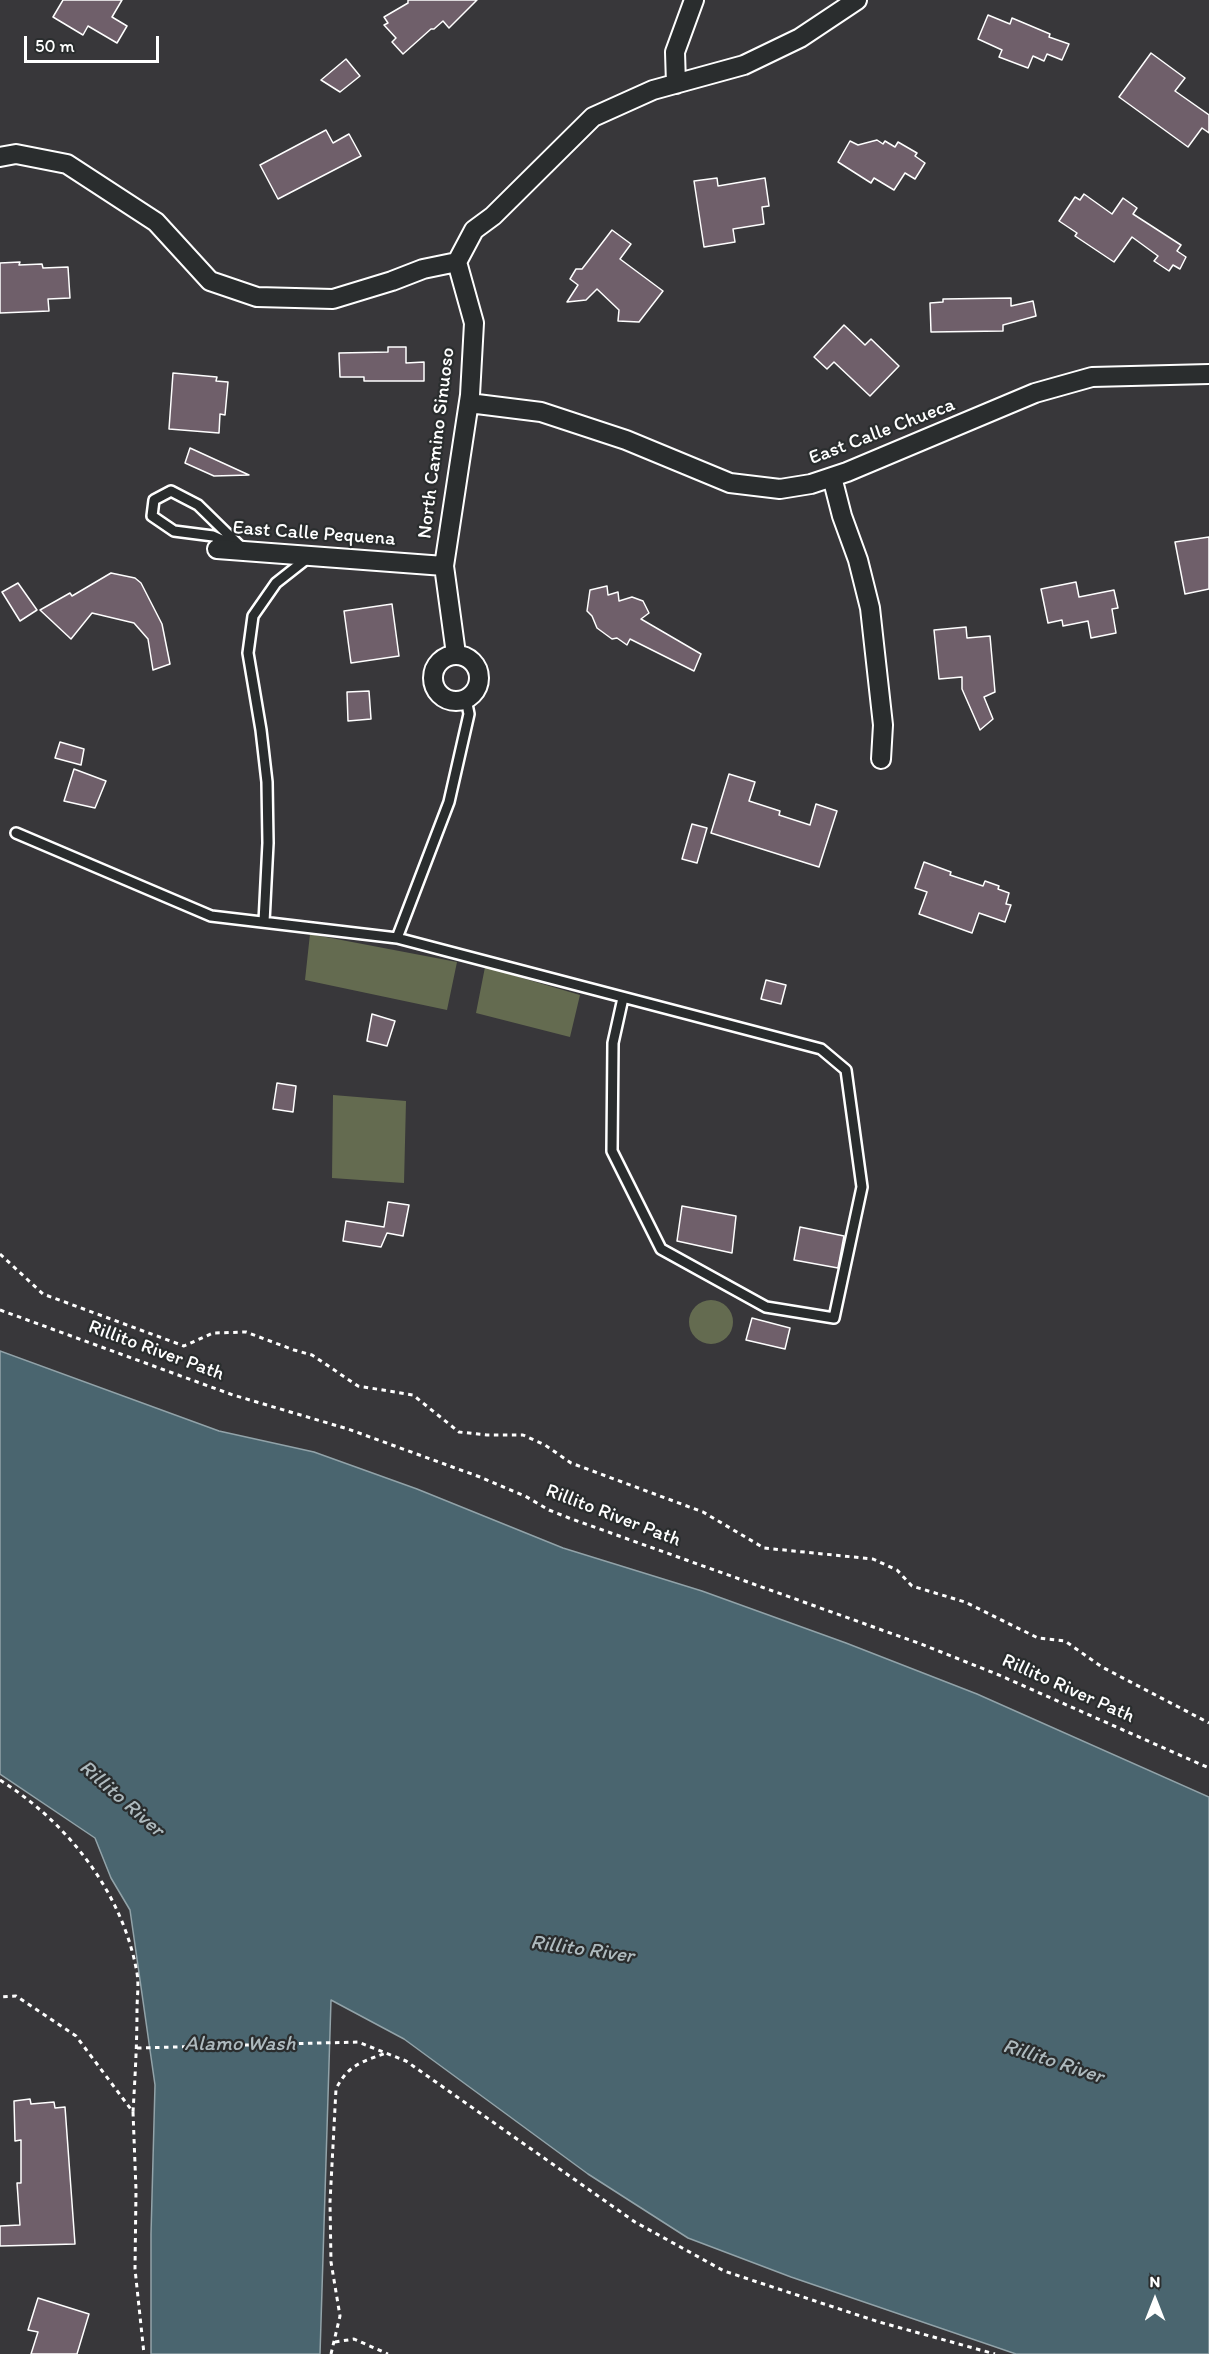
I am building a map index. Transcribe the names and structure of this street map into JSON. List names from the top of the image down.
{
  "streets": {
    "street": ["East Calle Chueca", "North Camino Sinuoso", "East Calle Pequena"],
    "path": ["Rillito River Path"]
  },
  "crossings": [
    ["East Calle Chueca", "North Camino Sinuoso"],
    ["North Camino Sinuoso", "East Calle Pequena"]
  ],
  "water": ["Rillito River", "Alamo Wash"],
  "scale_bar": "50 m",
  "north": "top"
}
